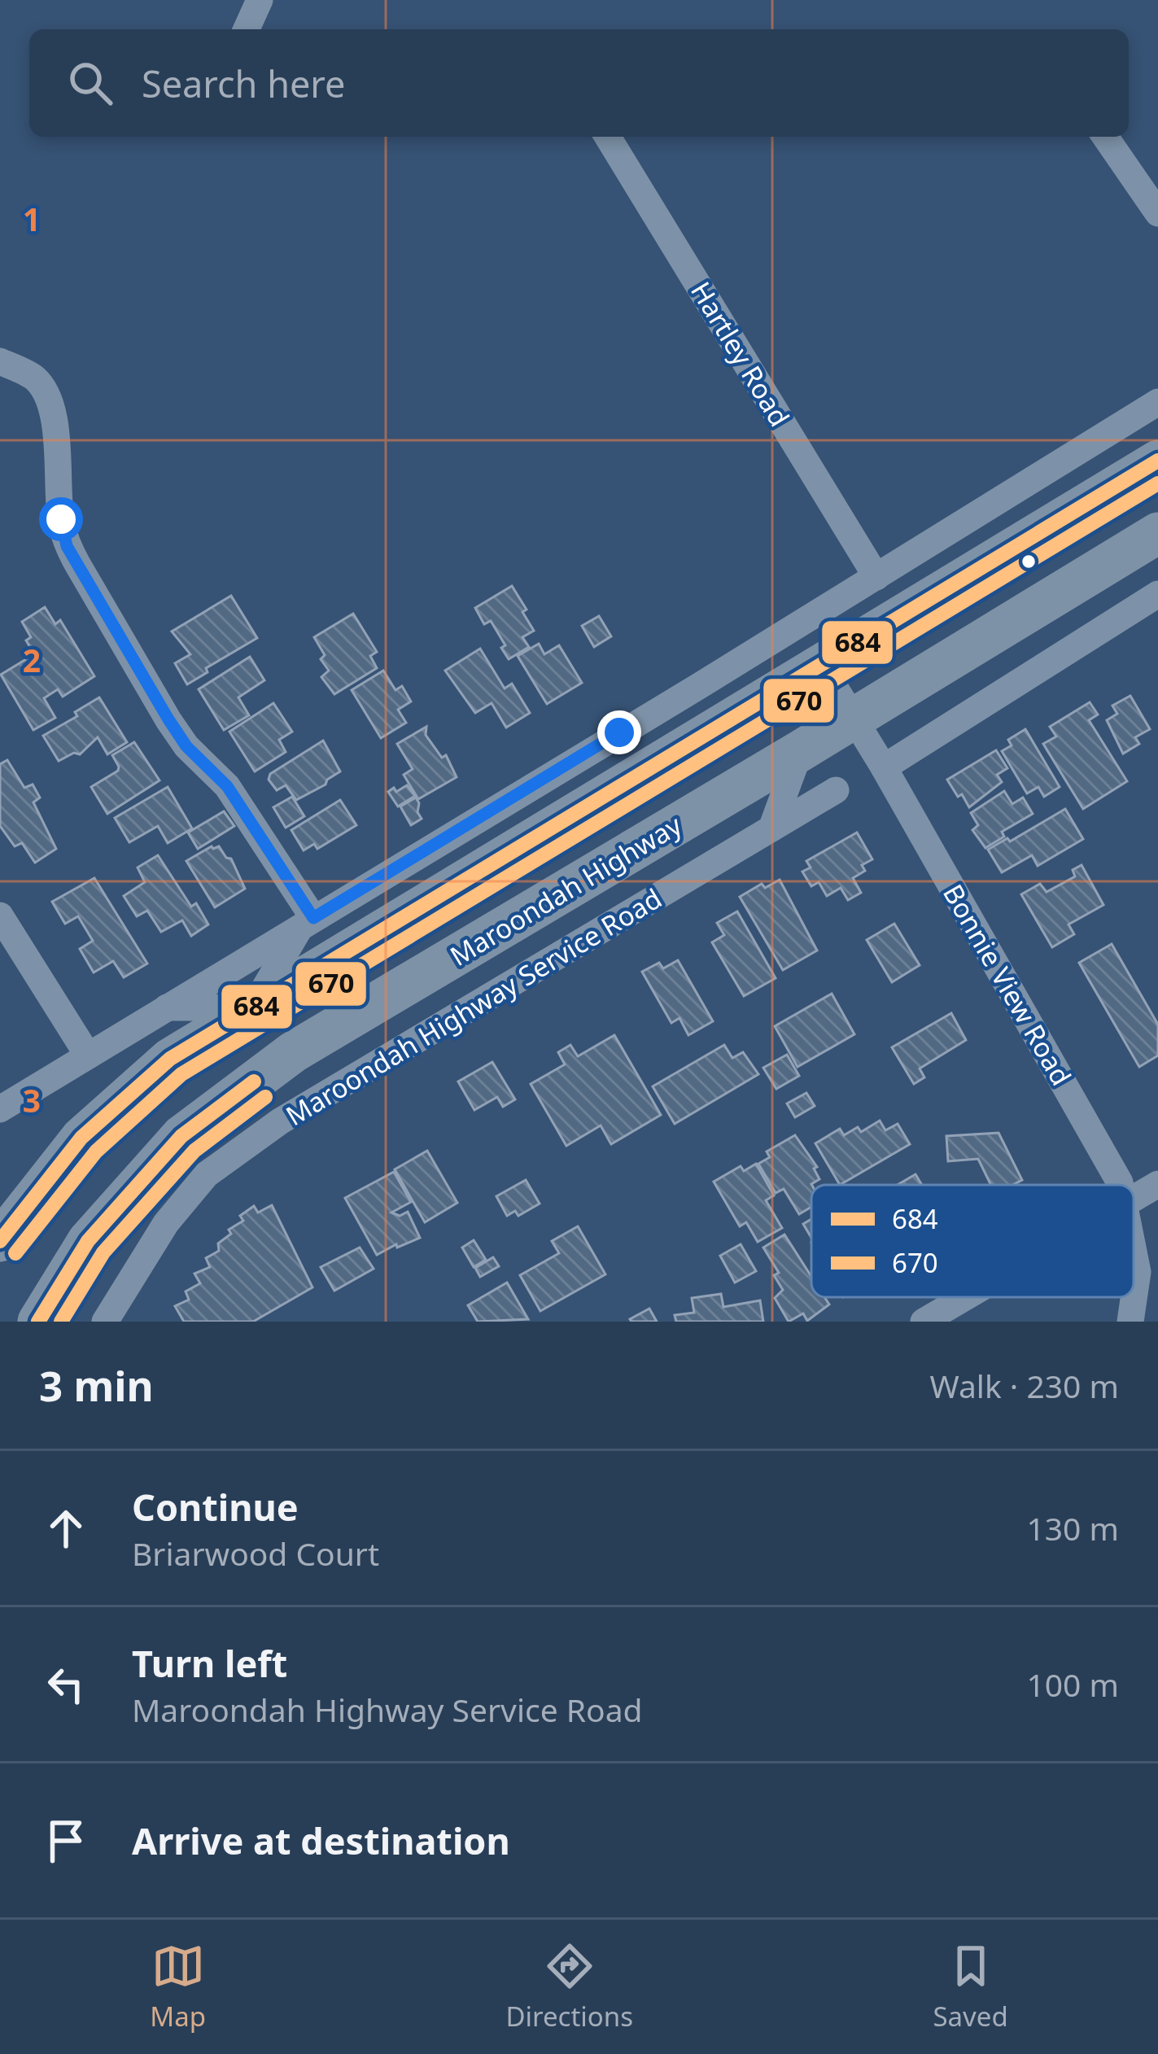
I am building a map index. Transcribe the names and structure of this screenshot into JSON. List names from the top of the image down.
{
  "streets": {
    "highway": ["Maroondah Highway"],
    "street": ["Hartley Road", "Bonnie View Road", "Maroondah Highway Service Road"]
  },
  "crossings": [
    ["Maroondah Highway", "Bonnie View Road"],
    ["Maroondah Highway", "Maroondah Highway Service Road"]
  ],
  "lines": ["transit line 684", "transit line 670"],
  "legend": ["684", "670"],
  "page": {
    "search": "Search here",
    "heading": ["3 min", "Walk · 230 m"],
    "list": [
      ["Continue", "Briarwood Court", "130 m"],
      ["Turn left", "Maroondah Highway Service Road", "100 m"],
      "Arrive at destination"
    ],
    "nav": ["Map", "Directions", "Saved"]
  },
  "grid": {
    "rows": ["1", "2", "3"]
  }
}
